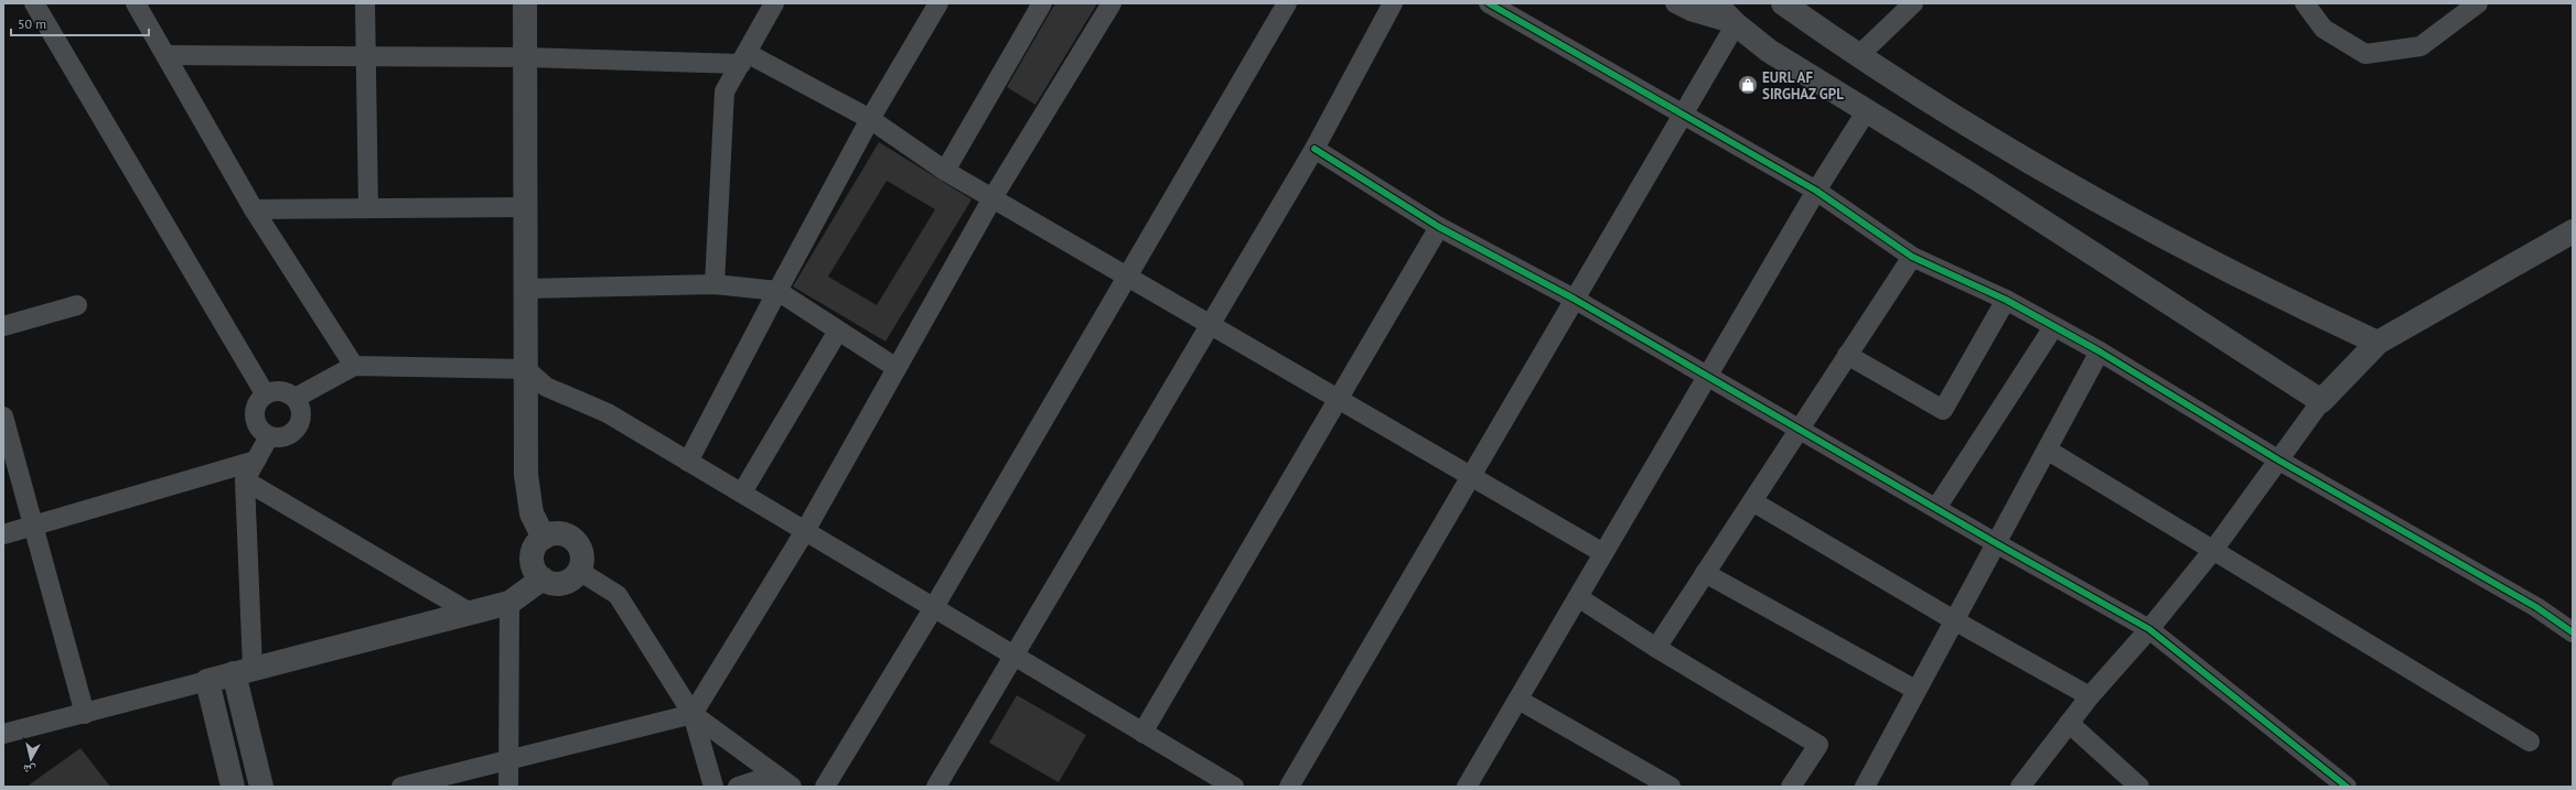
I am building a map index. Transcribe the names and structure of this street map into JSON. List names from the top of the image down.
{
  "places": {
    "shop": ["EURL AF SIRGHAZ GPL"]
  },
  "scale_bar": "50 m",
  "north": "bottom"
}
